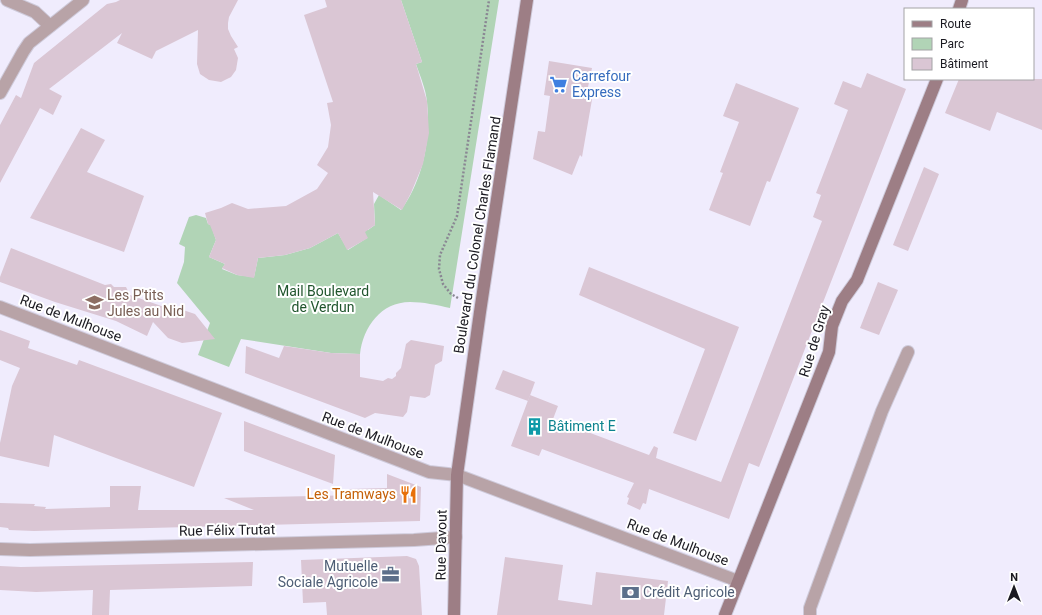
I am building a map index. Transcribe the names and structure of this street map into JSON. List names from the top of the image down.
{
  "streets": {
    "street": [
      "Boulevard du Colonel Charles Flamand",
      "Rue de Mulhouse",
      "Rue de Gray",
      "Rue Félix Trutat",
      "Rue Davout"
    ]
  },
  "crossings": [
    ["Boulevard du Colonel Charles Flamand", "Rue de Mulhouse"],
    ["Boulevard du Colonel Charles Flamand", "Rue Davout"],
    ["Rue de Mulhouse", "Rue de Gray"],
    ["Rue de Mulhouse", "Rue Davout"],
    ["Rue Félix Trutat", "Rue Davout"]
  ],
  "parks": ["Mail Boulevard de Verdun"],
  "places": {
    "supermarket": ["Carrefour Express"],
    "school or university": ["Les P'tits Jules au Nid"],
    "building": ["Bâtiment E"],
    "restaurant": ["Les Tramways"],
    "office": ["Mutuelle Sociale Agricole"],
    "bank": ["Crédit Agricole"]
  },
  "legend": ["Route", "Parc", "Bâtiment"],
  "north": "top"
}
